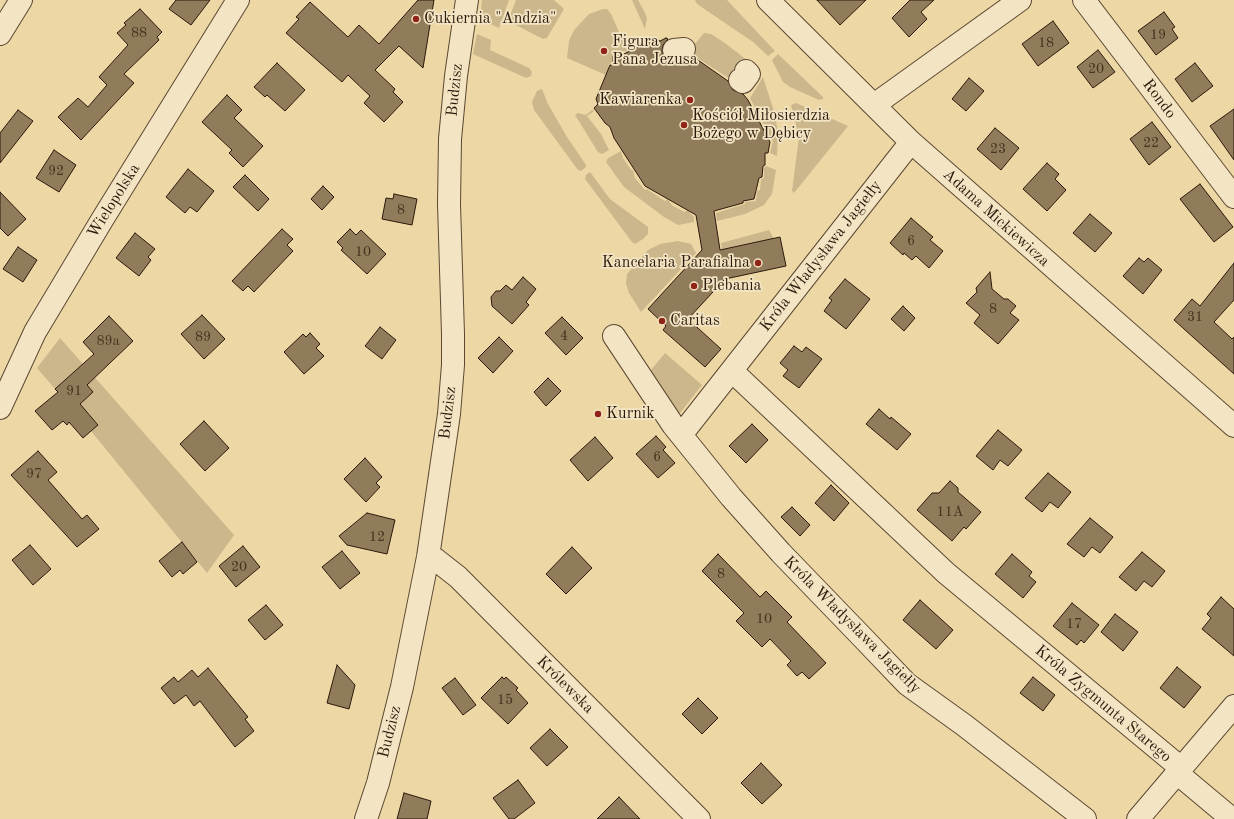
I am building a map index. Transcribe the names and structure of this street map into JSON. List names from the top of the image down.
{
  "streets": {
    "street": [
      "Budzisz",
      "Rondo",
      "Wielopolska",
      "Adama Mickiewicza",
      "Króla Władysława Jagiełły",
      "Królewska",
      "Króla Zygmunta Starego"
    ]
  },
  "crossings": [
    ["Budzisz", "Królewska"],
    ["Adama Mickiewicza", "Króla Władysława Jagiełły"],
    ["Króla Władysława Jagiełły", "Króla Zygmunta Starego"]
  ],
  "places": [
    "Cukiernia \"Andzia\"",
    "Figura Pana Jezusa",
    "Kawiarenka",
    "Kościół Miłosierdzia Bożego w Dębicy",
    "Kancelaria Parafialna",
    "Plebania",
    "Caritas",
    "Kurnik"
  ],
  "house_numbers": [
    "88",
    "19",
    "18",
    "20",
    "22",
    "23",
    "92",
    "8",
    "6",
    "10",
    "8",
    "31",
    "4",
    "89",
    "89a",
    "91",
    "6",
    "97",
    "11A",
    "12",
    "20",
    "8",
    "10",
    "17",
    "15"
  ]
}
